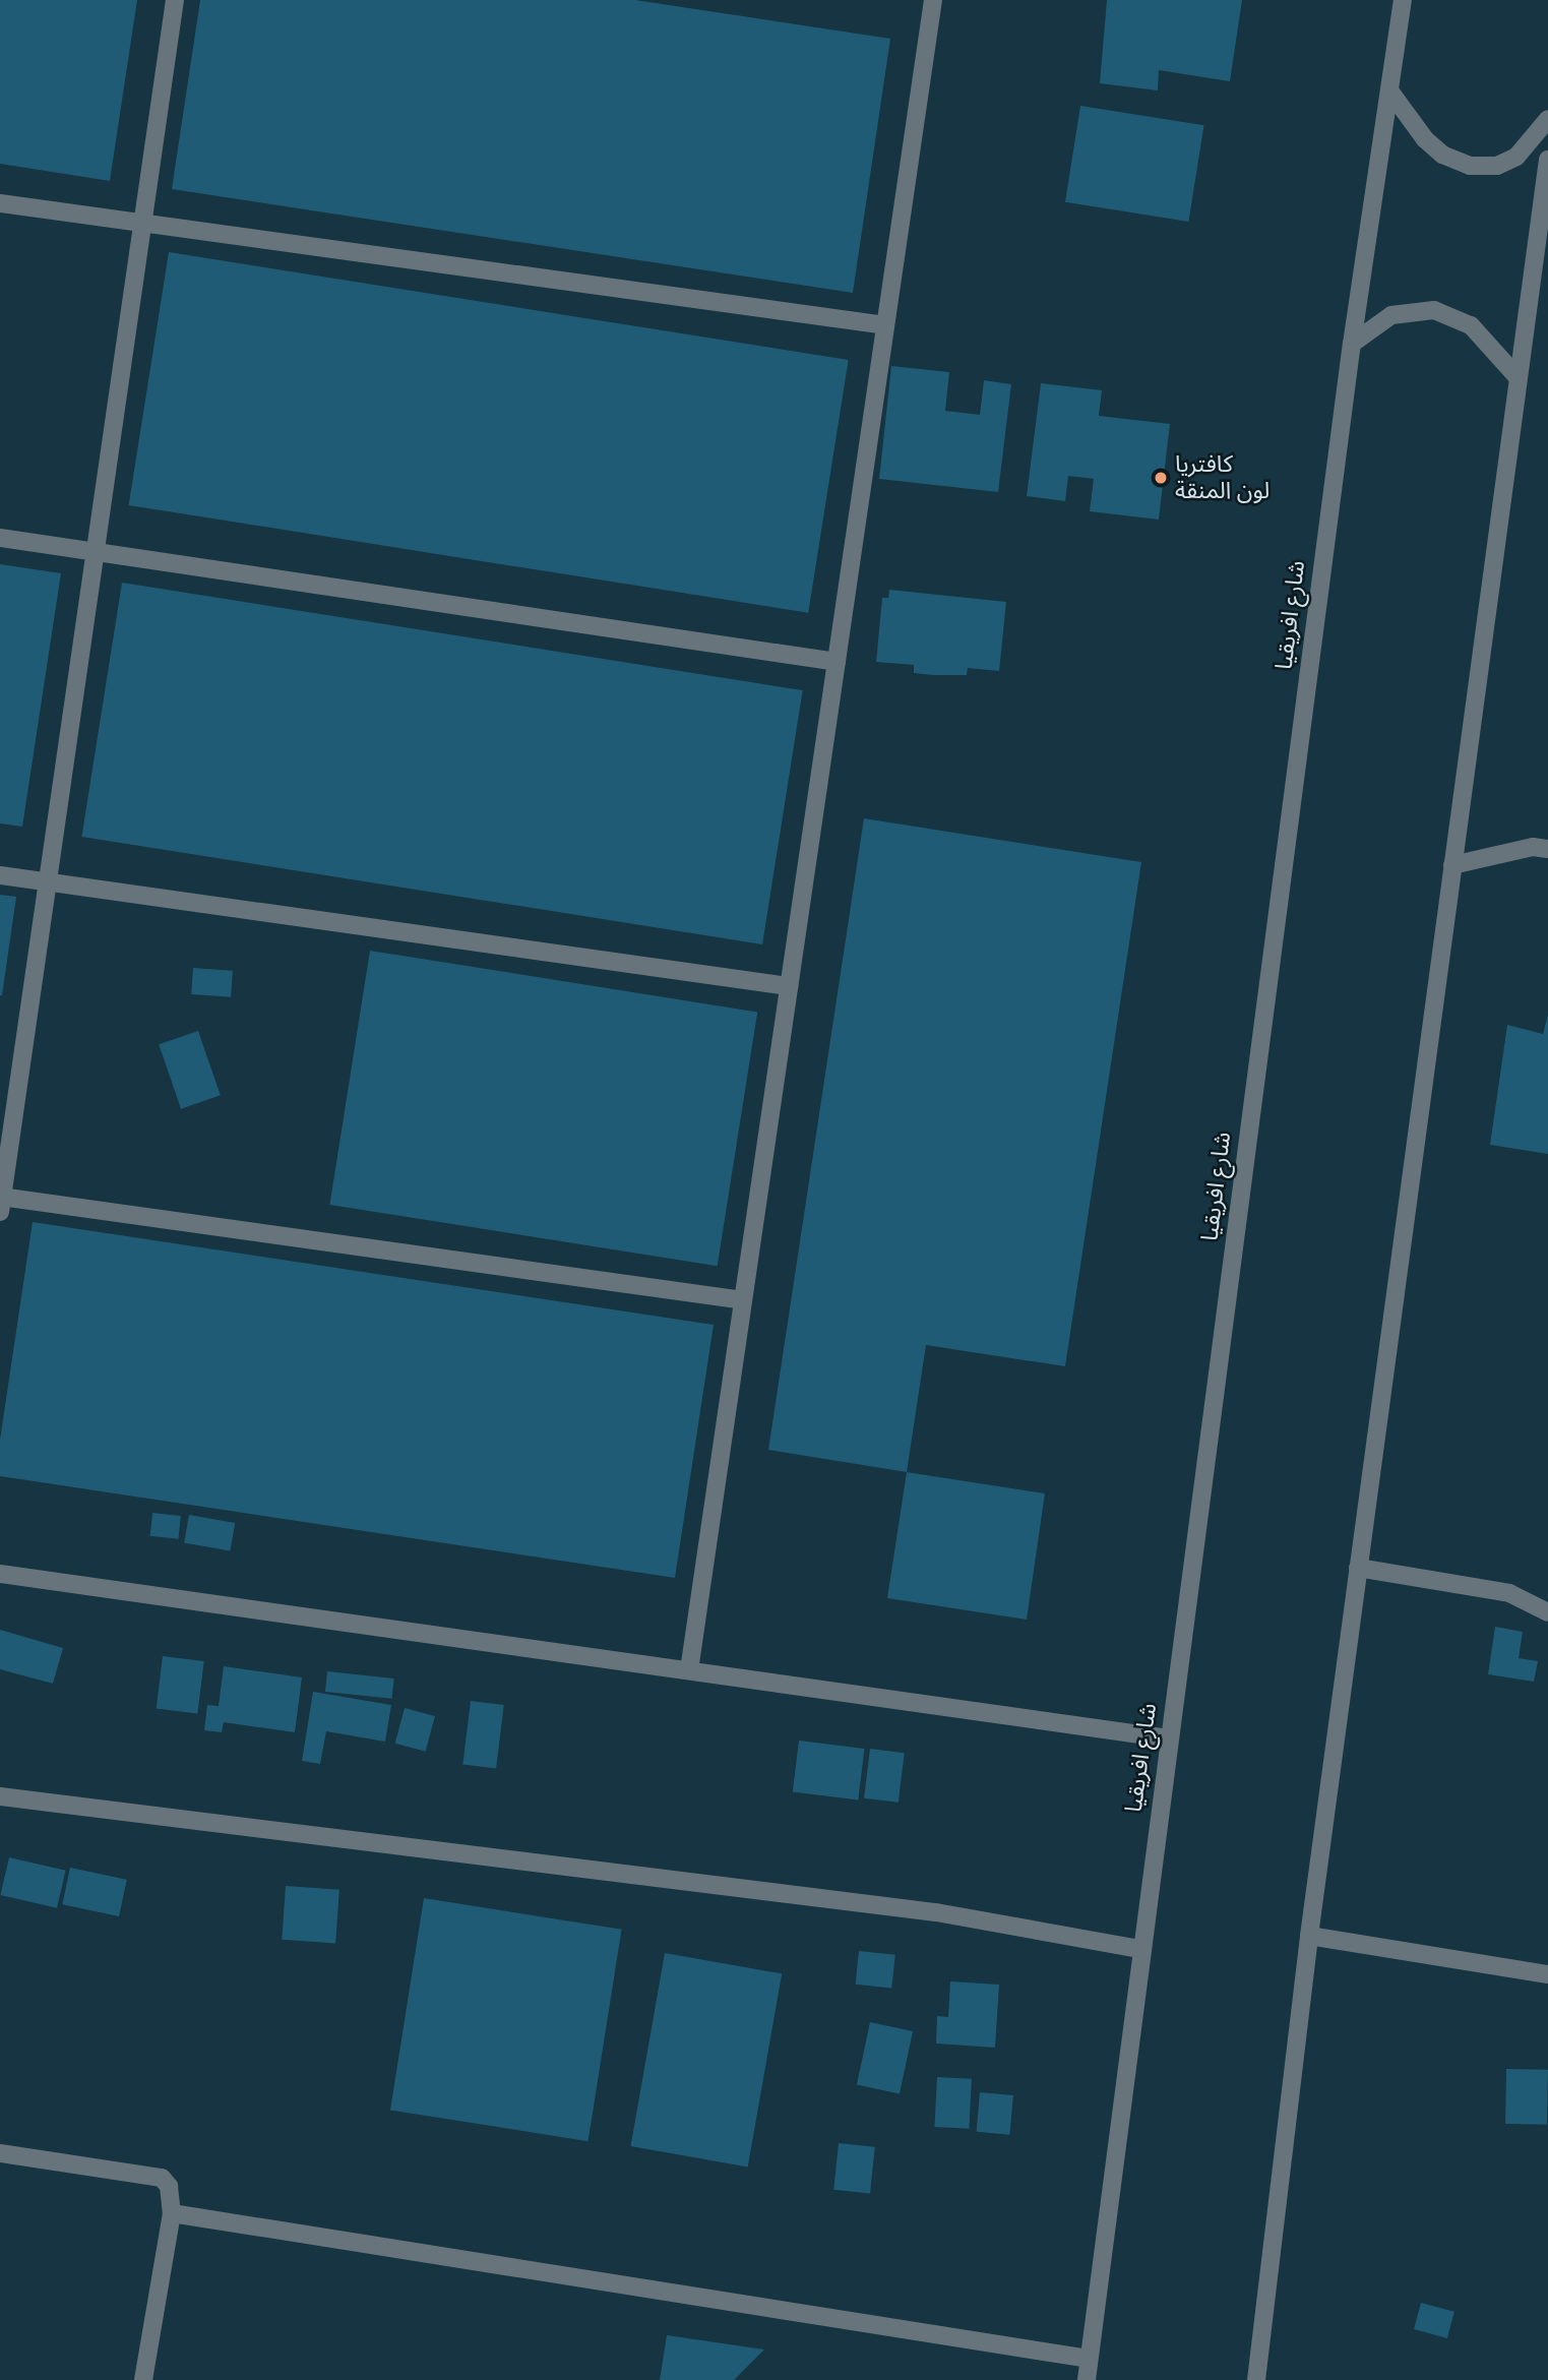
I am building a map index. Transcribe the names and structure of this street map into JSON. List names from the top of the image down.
{
  "streets": {
    "street": ["شارع افريقيا"]
  },
  "places": ["كافتريا لون المنقة"]
}
